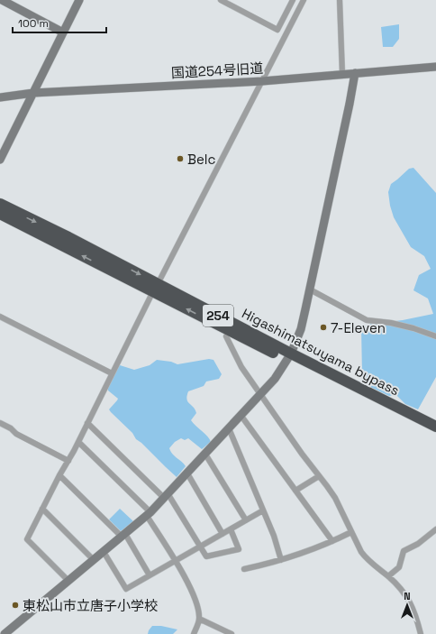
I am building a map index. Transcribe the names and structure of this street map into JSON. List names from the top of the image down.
{
  "streets": {
    "highway": ["254", "Higashimatsuyama bypass"],
    "street": ["国道254号旧道"]
  },
  "places": ["Belc", "7-Eleven", "東松山市立唐子小学校"],
  "scale_bar": "100 m",
  "north": "top"
}
